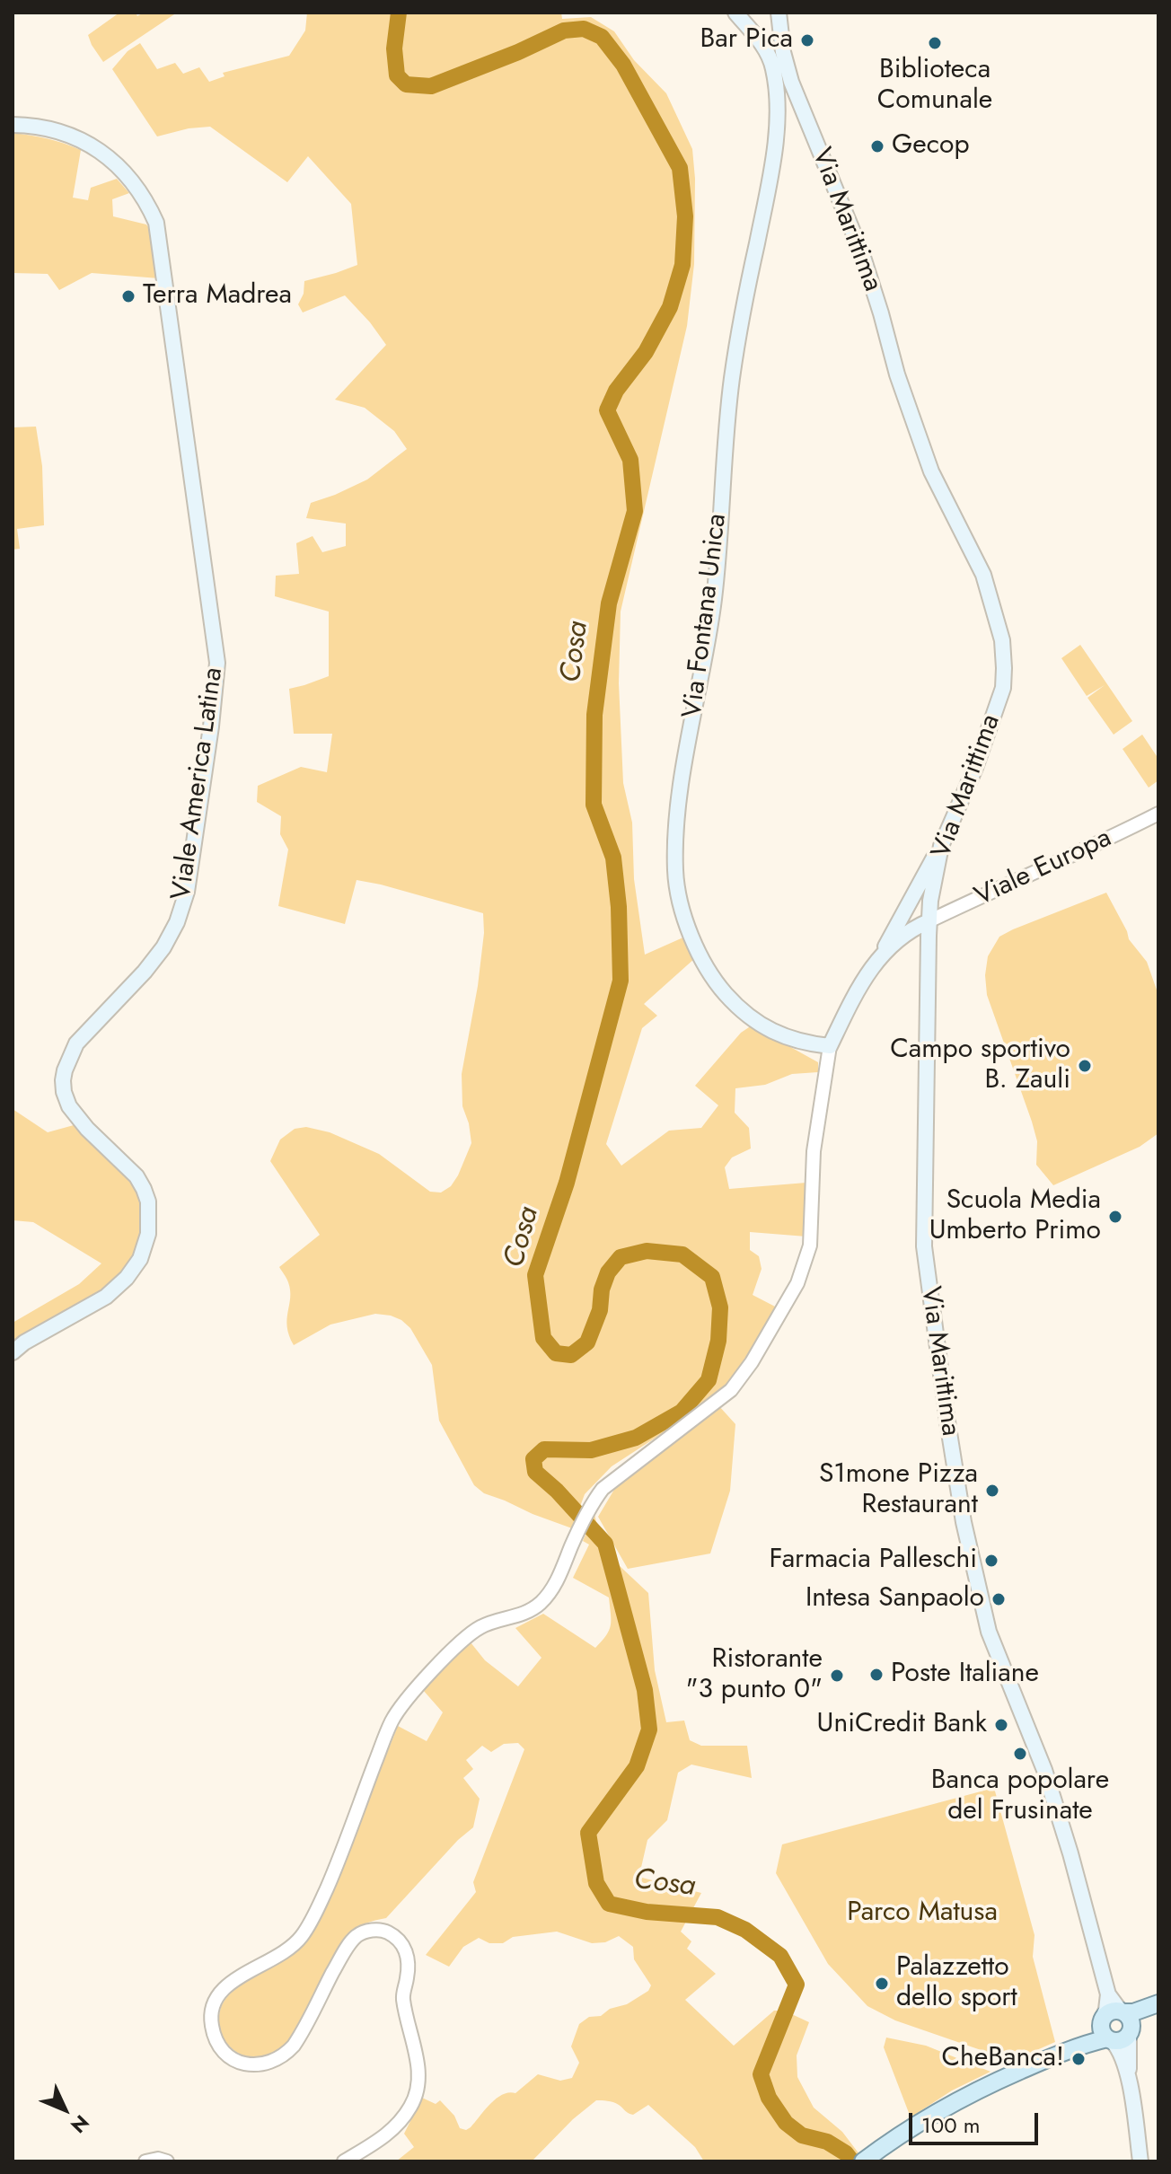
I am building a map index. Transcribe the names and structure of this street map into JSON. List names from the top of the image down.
{
  "streets": {
    "main road": ["Via Marittima", "Via Fontana Unica", "Viale America Latina"],
    "street": ["Viale Europa"]
  },
  "crossings": [
    ["Via Marittima", "Viale Europa"]
  ],
  "water": ["Cosa"],
  "parks": ["Parco Matusa"],
  "places": [
    "Bar Pica",
    "Biblioteca Comunale",
    "Gecop",
    "Terra Madrea",
    "Campo sportivo B. Zauli",
    "Scuola Media Umberto Primo",
    "S1mone Pizza Restaurant",
    "Farmacia Palleschi",
    "Intesa Sanpaolo",
    "Poste Italiane",
    "Ristorante \"3 punto 0\"",
    "UniCredit Bank",
    "Banca popolare del Frusinate",
    "Palazzetto dello sport",
    "CheBanca!"
  ],
  "scale_bar": "100 m",
  "north": "bottom right"
}
